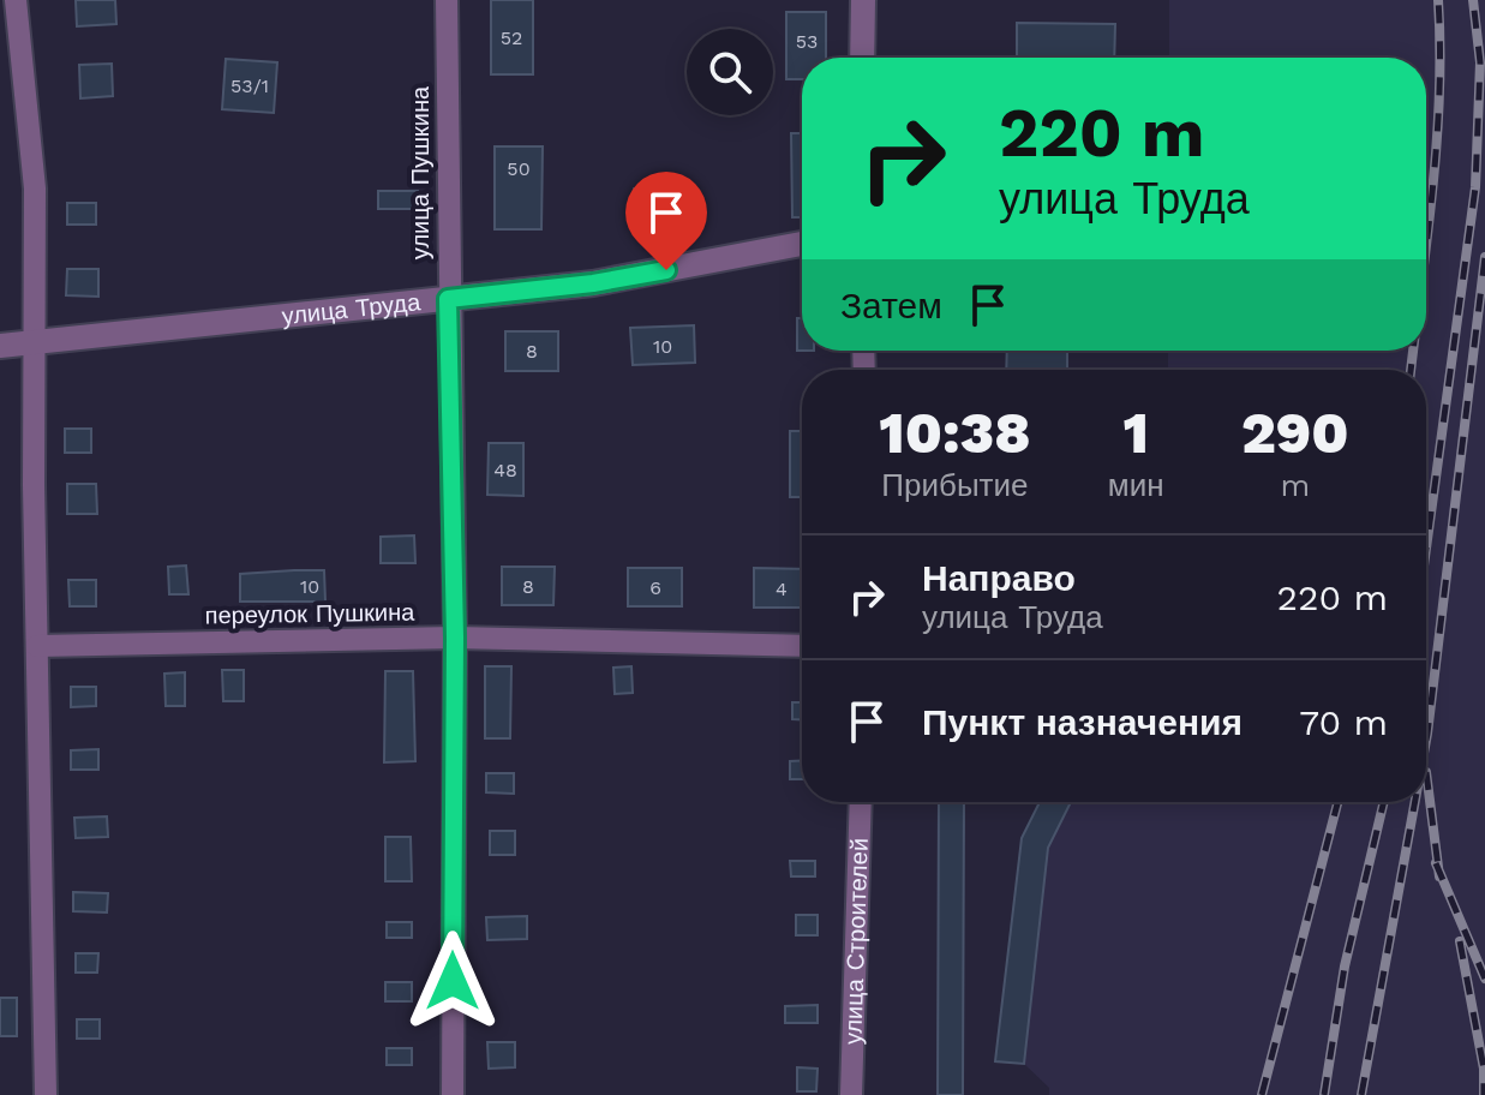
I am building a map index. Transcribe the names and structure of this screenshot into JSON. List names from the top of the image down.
{
  "streets": {
    "street": [
      "улица Пушкина",
      "улица Труда",
      "переулок Пушкина",
      "улица Строителей"
    ]
  },
  "crossings": [
    ["улица Пушкина", "улица Труда"],
    ["улица Пушкина", "переулок Пушкина"]
  ],
  "house_numbers": [
    "52",
    "53",
    "53/1",
    "50",
    "10",
    "8",
    "48",
    "10",
    "8",
    "6",
    "4"
  ],
  "page": {
    "turn": ["220 m", "улица Труда"],
    "then": "Затем",
    "eta": [
      "10:38",
      "Прибытие",
      "1",
      "мин",
      "290",
      "m"
    ],
    "list": [
      {
        "name": "Направо",
        "note": "улица Труда",
        "value": "220 m"
      },
      {
        "name": "Пункт назначения",
        "value": "70 m"
      }
    ]
  }
}
